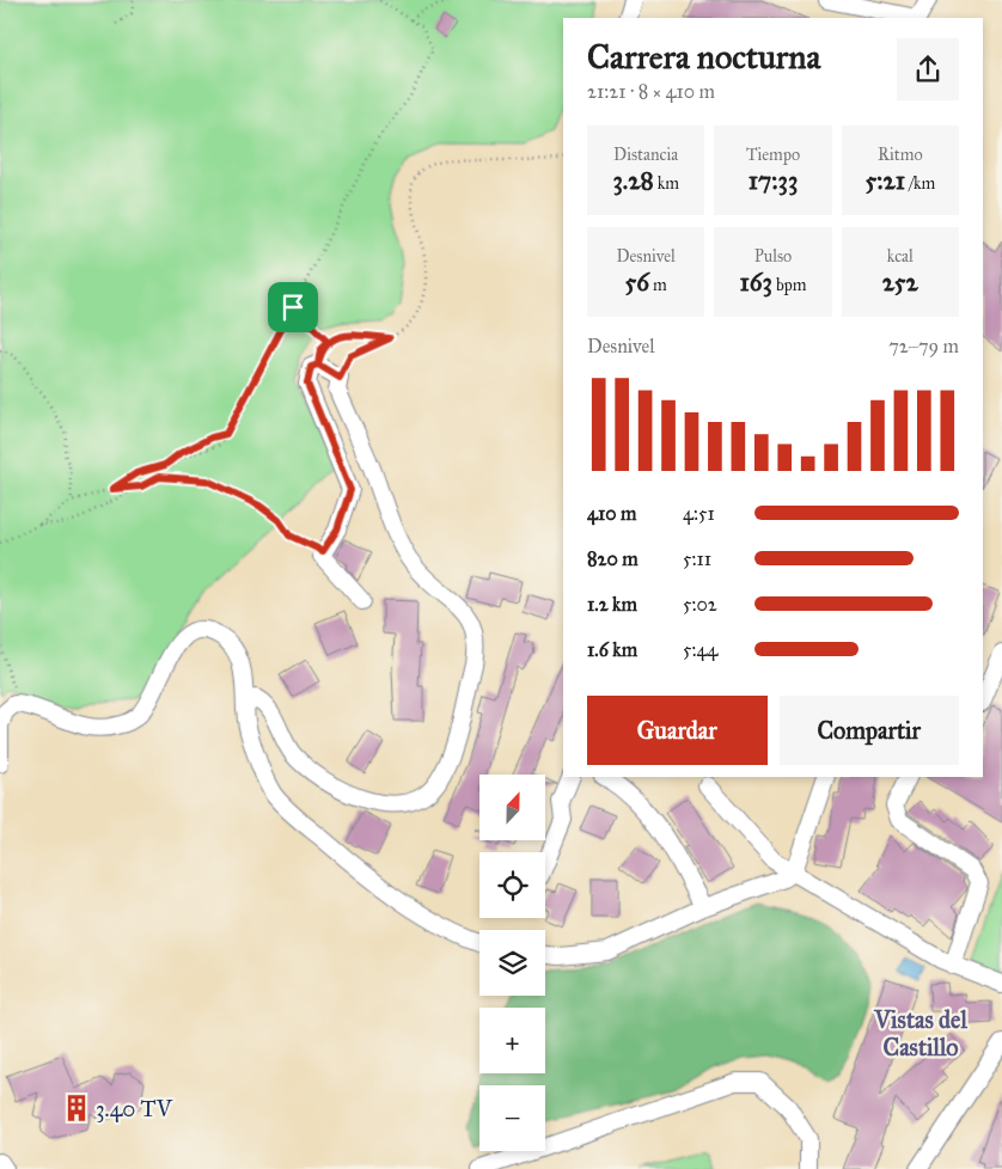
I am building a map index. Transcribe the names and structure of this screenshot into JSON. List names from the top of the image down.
{
  "districts": ["Vistas del Castillo"],
  "places": {
    "building": ["3.40 TV"]
  },
  "north": "top",
  "page": {
    "heading": ["Carrera nocturna", "21:21 · 8 × 410 m"],
    "stats": [
      ["Distancia", "3.28 km"],
      ["Tiempo", "17:33"],
      ["Ritmo", "5:21 /km"],
      ["Desnivel", "56 m"],
      ["Pulso", "163 bpm"],
      ["kcal", "252"]
    ],
    "chart": ["Desnivel", "72–79 m"],
    "list": [
      {
        "name": "410 m",
        "note": "4:51"
      },
      {
        "name": "820 m",
        "note": "5:11"
      },
      {
        "name": "1.2 km",
        "note": "5:02"
      },
      {
        "name": "1.6 km",
        "note": "5:44"
      }
    ],
    "buttons": ["Guardar", "Compartir"],
    "map_buttons": ["+", "−"]
  }
}
